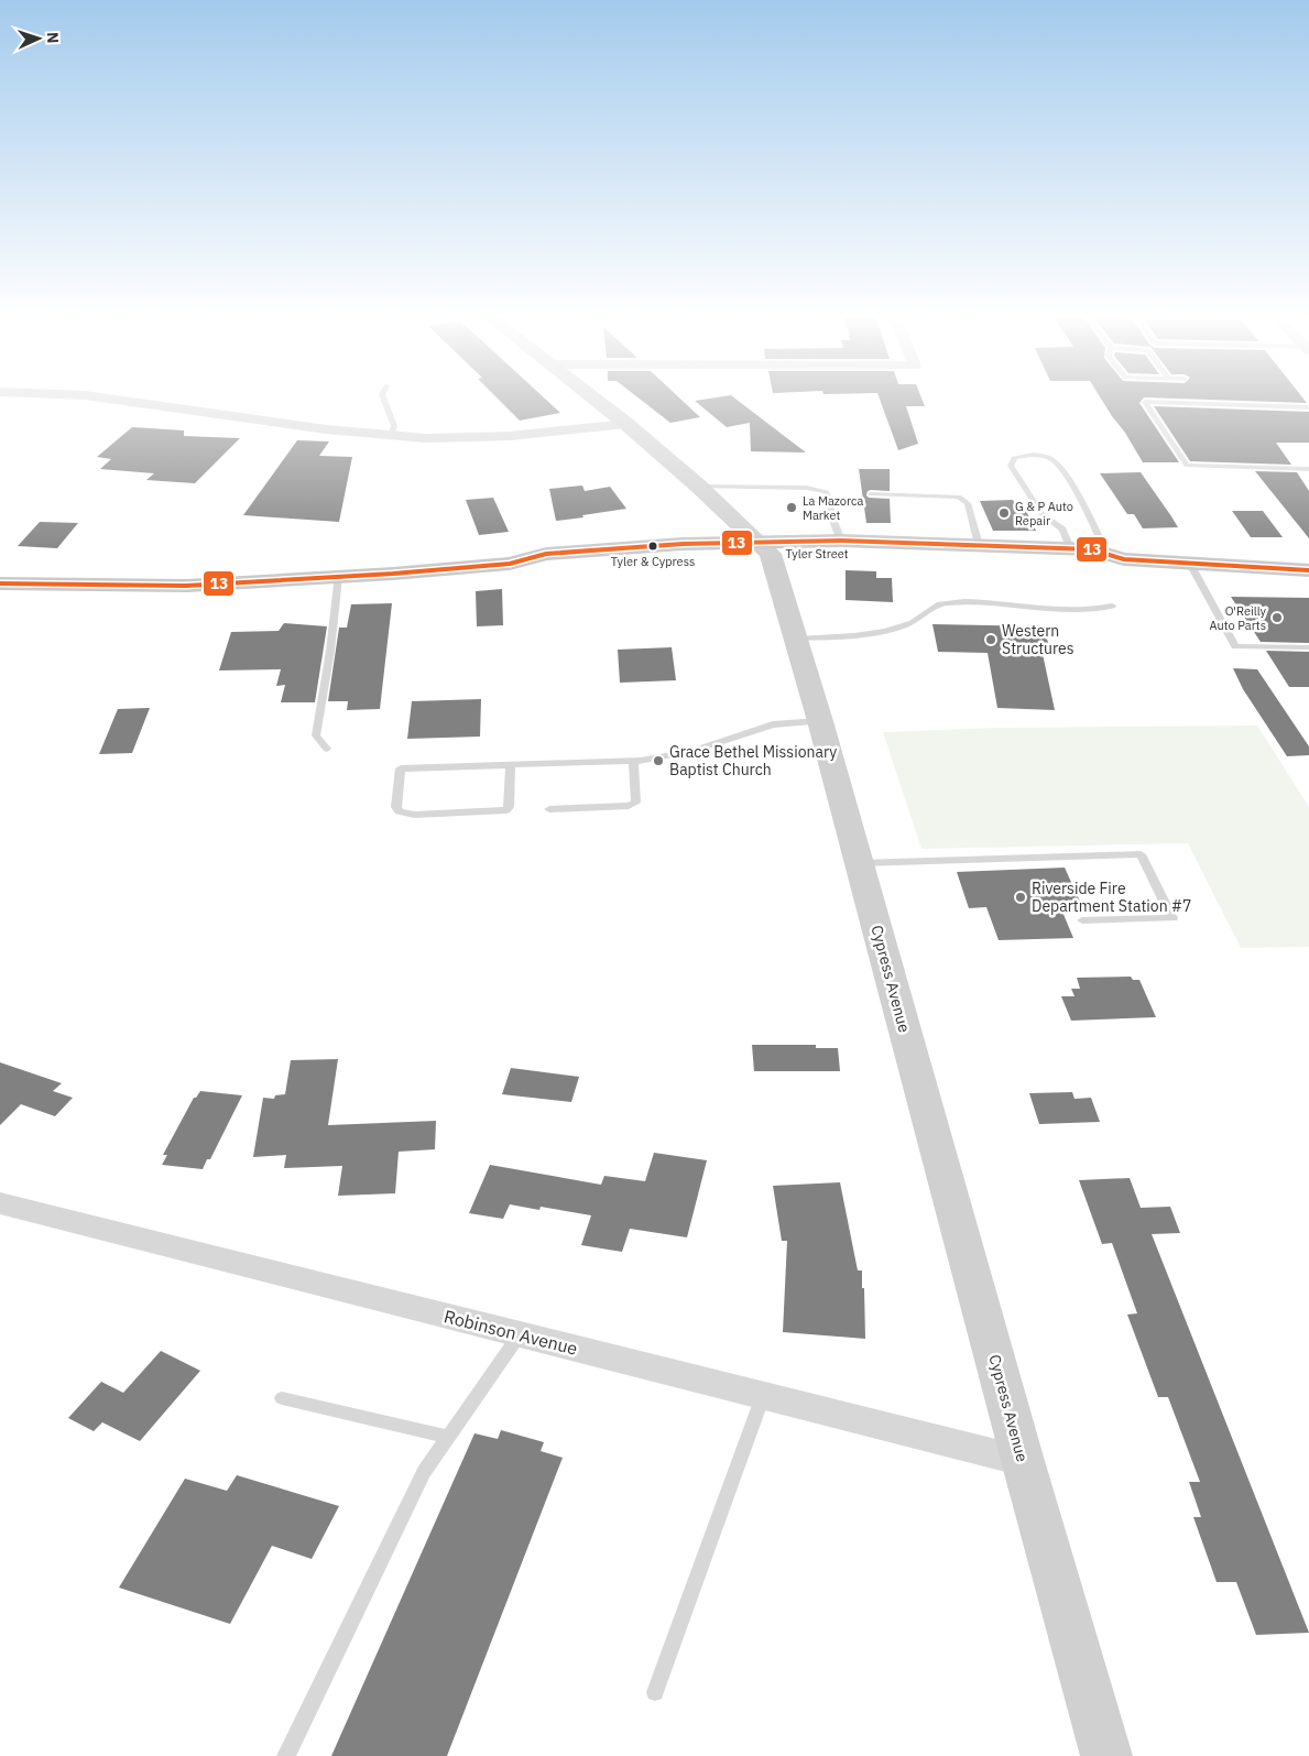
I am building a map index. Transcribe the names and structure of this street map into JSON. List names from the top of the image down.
{
  "streets": {
    "main road": ["Tyler Street"],
    "street": ["Cypress Avenue", "Robinson Avenue"]
  },
  "crossings": [
    ["Tyler Street", "Cypress Avenue"],
    ["Cypress Avenue", "Robinson Avenue"]
  ],
  "places": [
    "La Mazorca Market",
    "G & P Auto Repair",
    "Tyler & Cypress",
    "O'Reilly Auto Parts",
    "Western Structures",
    "Grace Bethel Missionary Baptist Church",
    "Riverside Fire Department Station #7"
  ],
  "lines": ["transit line 13"],
  "north": "right"
}
